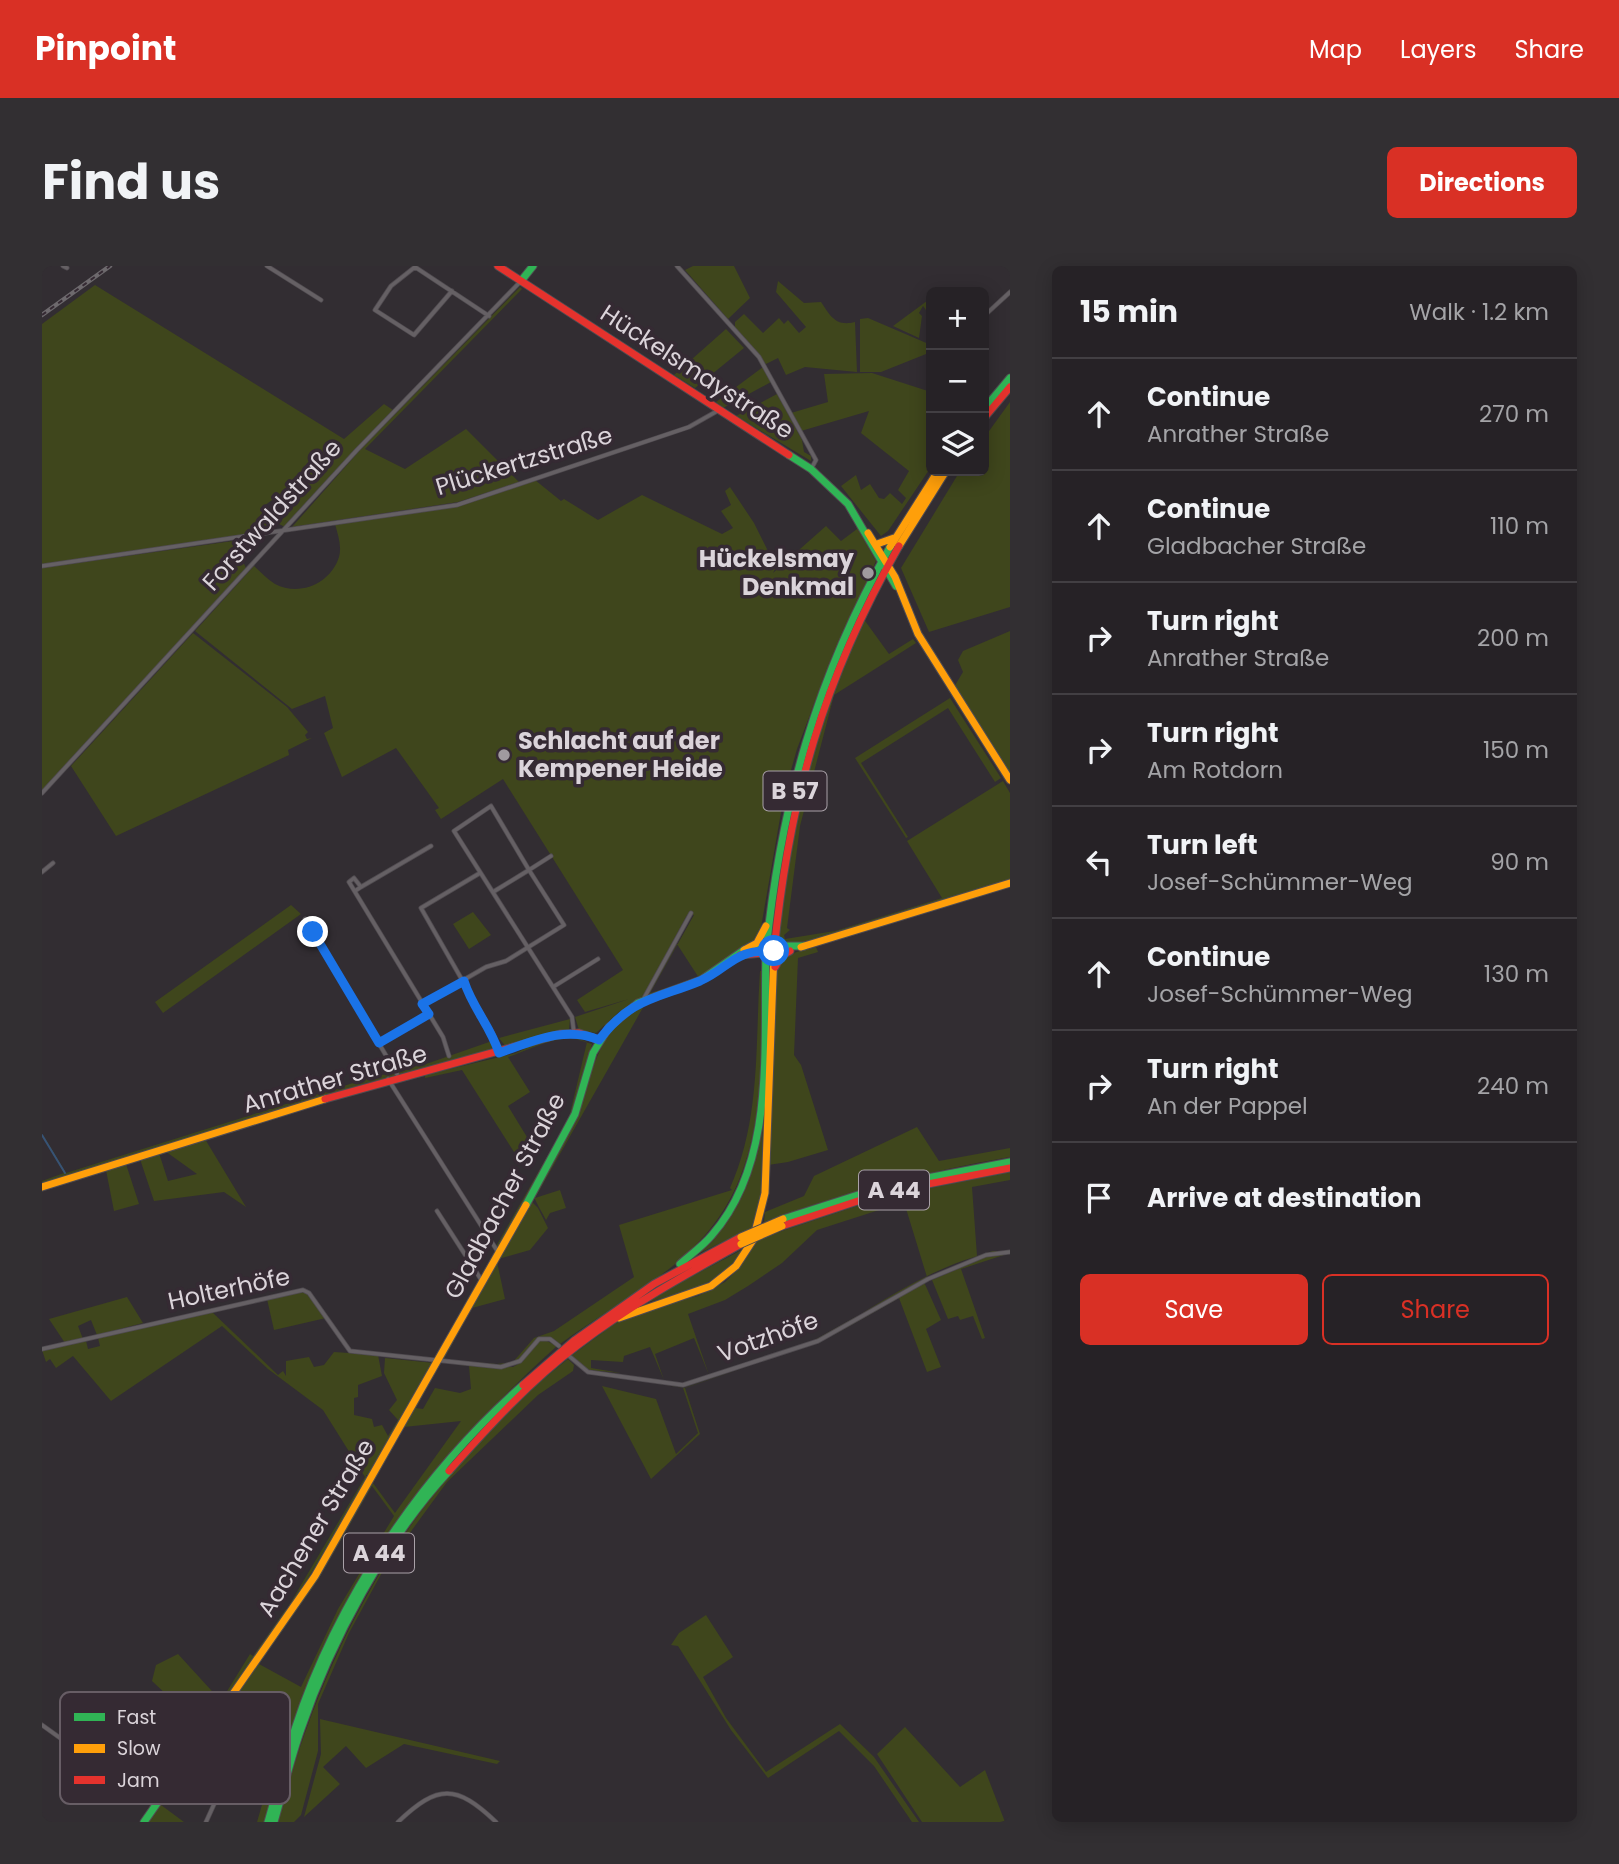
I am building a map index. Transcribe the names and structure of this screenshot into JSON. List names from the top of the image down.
{
  "streets": {
    "main road": [
      "Hückelsmaystraße",
      "Forstwaldstraße",
      "B 57",
      "Anrather Straße",
      "A 44",
      "Gladbacher Straße",
      "Aachener Straße"
    ],
    "street": ["Plückertzstraße", "Holterhöfe", "Votzhöfe"]
  },
  "crossings": [
    ["Hückelsmaystraße", "Plückertzstraße"],
    ["Hückelsmaystraße", "Forstwaldstraße"],
    ["Hückelsmaystraße", "B 57"],
    ["Plückertzstraße", "Forstwaldstraße"],
    ["A 44", "Votzhöfe"],
    ["Gladbacher Straße", "Holterhöfe"],
    ["Gladbacher Straße", "Aachener Straße"],
    ["Holterhöfe", "Aachener Straße"]
  ],
  "places": ["Hückelsmay Denkmal", "Schlacht auf der Kempener Heide"],
  "legend": ["Fast", "Slow", "Jam"],
  "page": {
    "header": "Pinpoint",
    "nav": ["Map", "Layers", "Share"],
    "title": "Find us",
    "buttons": [
      "Directions",
      ["Save", "Share"]
    ],
    "heading": ["15 min", "Walk · 1.2 km"],
    "map_buttons": ["+", "−"],
    "list": [
      ["Continue", "Anrather Straße", "270 m"],
      ["Continue", "Gladbacher Straße", "110 m"],
      ["Turn right", "Anrather Straße", "200 m"],
      ["Turn right", "Am Rotdorn", "150 m"],
      ["Turn left", "Josef-Schümmer-Weg", "90 m"],
      ["Continue", "Josef-Schümmer-Weg", "130 m"],
      ["Turn right", "An der Pappel", "240 m"],
      "Arrive at destination"
    ]
  }
}
